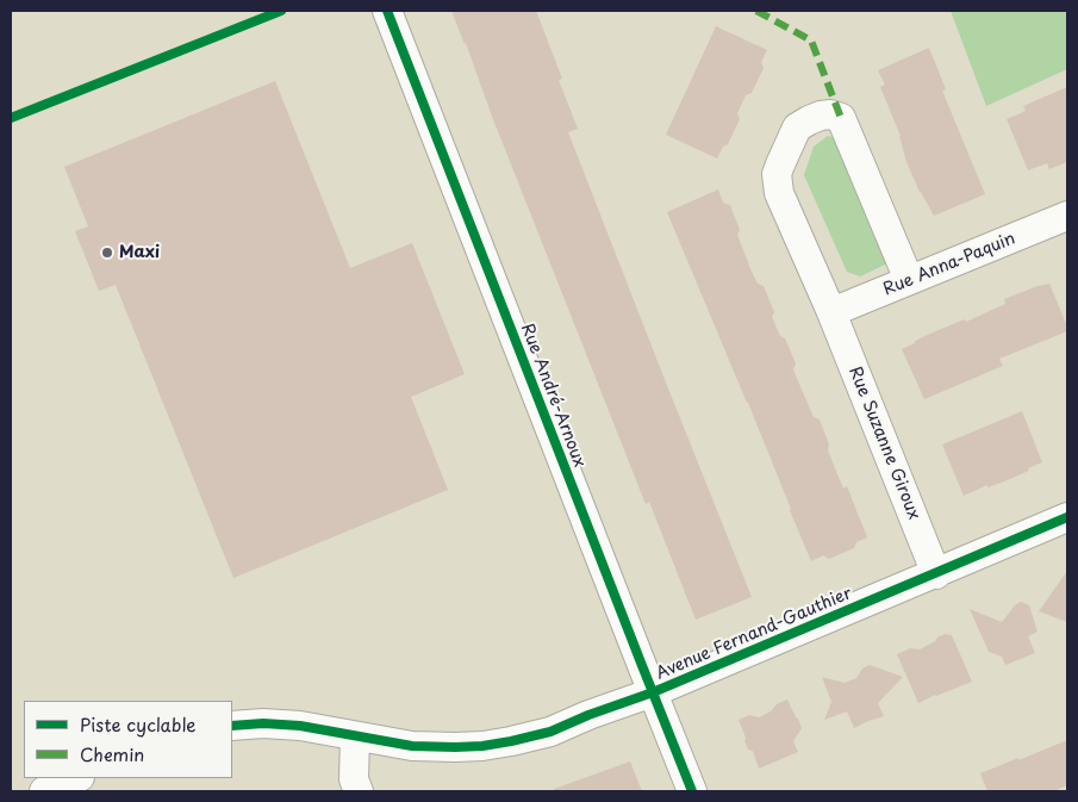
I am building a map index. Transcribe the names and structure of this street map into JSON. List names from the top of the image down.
{
  "streets": {
    "street": [
      "Rue Anna-Paquin",
      "Rue André-Arnoux",
      "Rue Suzanne Giroux",
      "Avenue Fernand-Gauthier"
    ]
  },
  "crossings": [
    ["Rue Anna-Paquin", "Rue Suzanne Giroux"],
    ["Rue André-Arnoux", "Avenue Fernand-Gauthier"],
    ["Rue Suzanne Giroux", "Avenue Fernand-Gauthier"]
  ],
  "places": ["Maxi"],
  "legend": ["Piste cyclable", "Chemin"]
}
